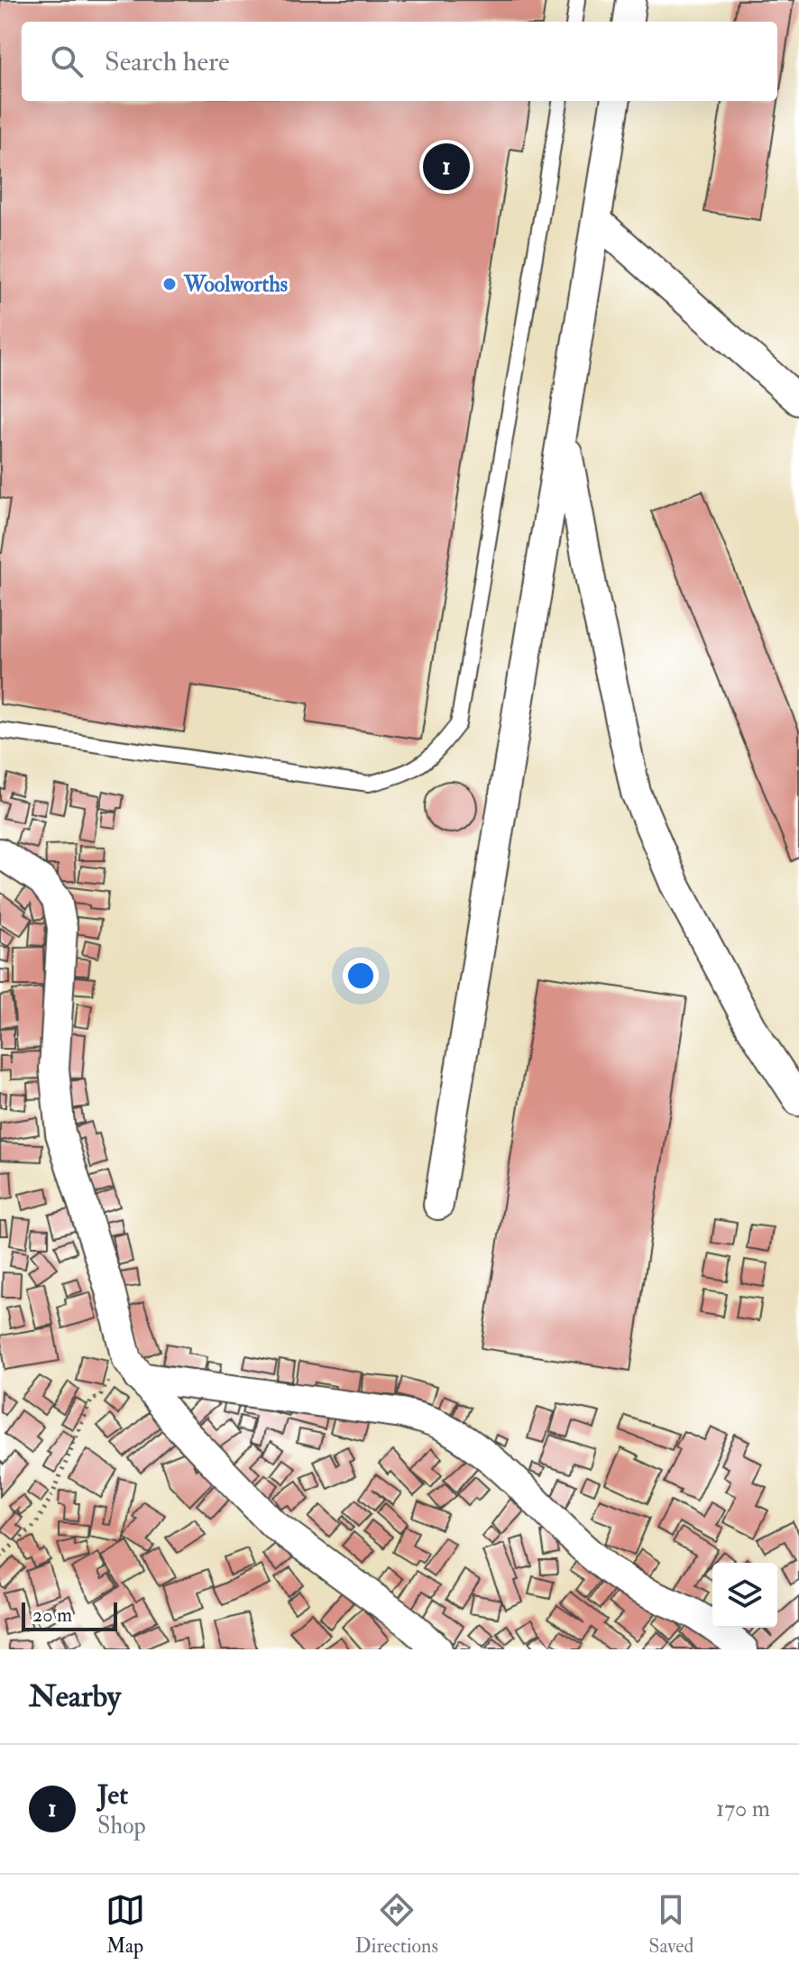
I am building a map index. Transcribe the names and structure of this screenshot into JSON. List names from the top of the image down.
{
  "places": ["Woolworths"],
  "scale_bar": "20 m",
  "page": {
    "search": "Search here",
    "pins": "1",
    "scale": "20 m",
    "heading": "Nearby",
    "list": [
      {
        "mark": "1",
        "name": "Jet",
        "note": "Shop",
        "value": "170 m"
      }
    ],
    "nav": ["Map", "Directions", "Saved"]
  }
}
